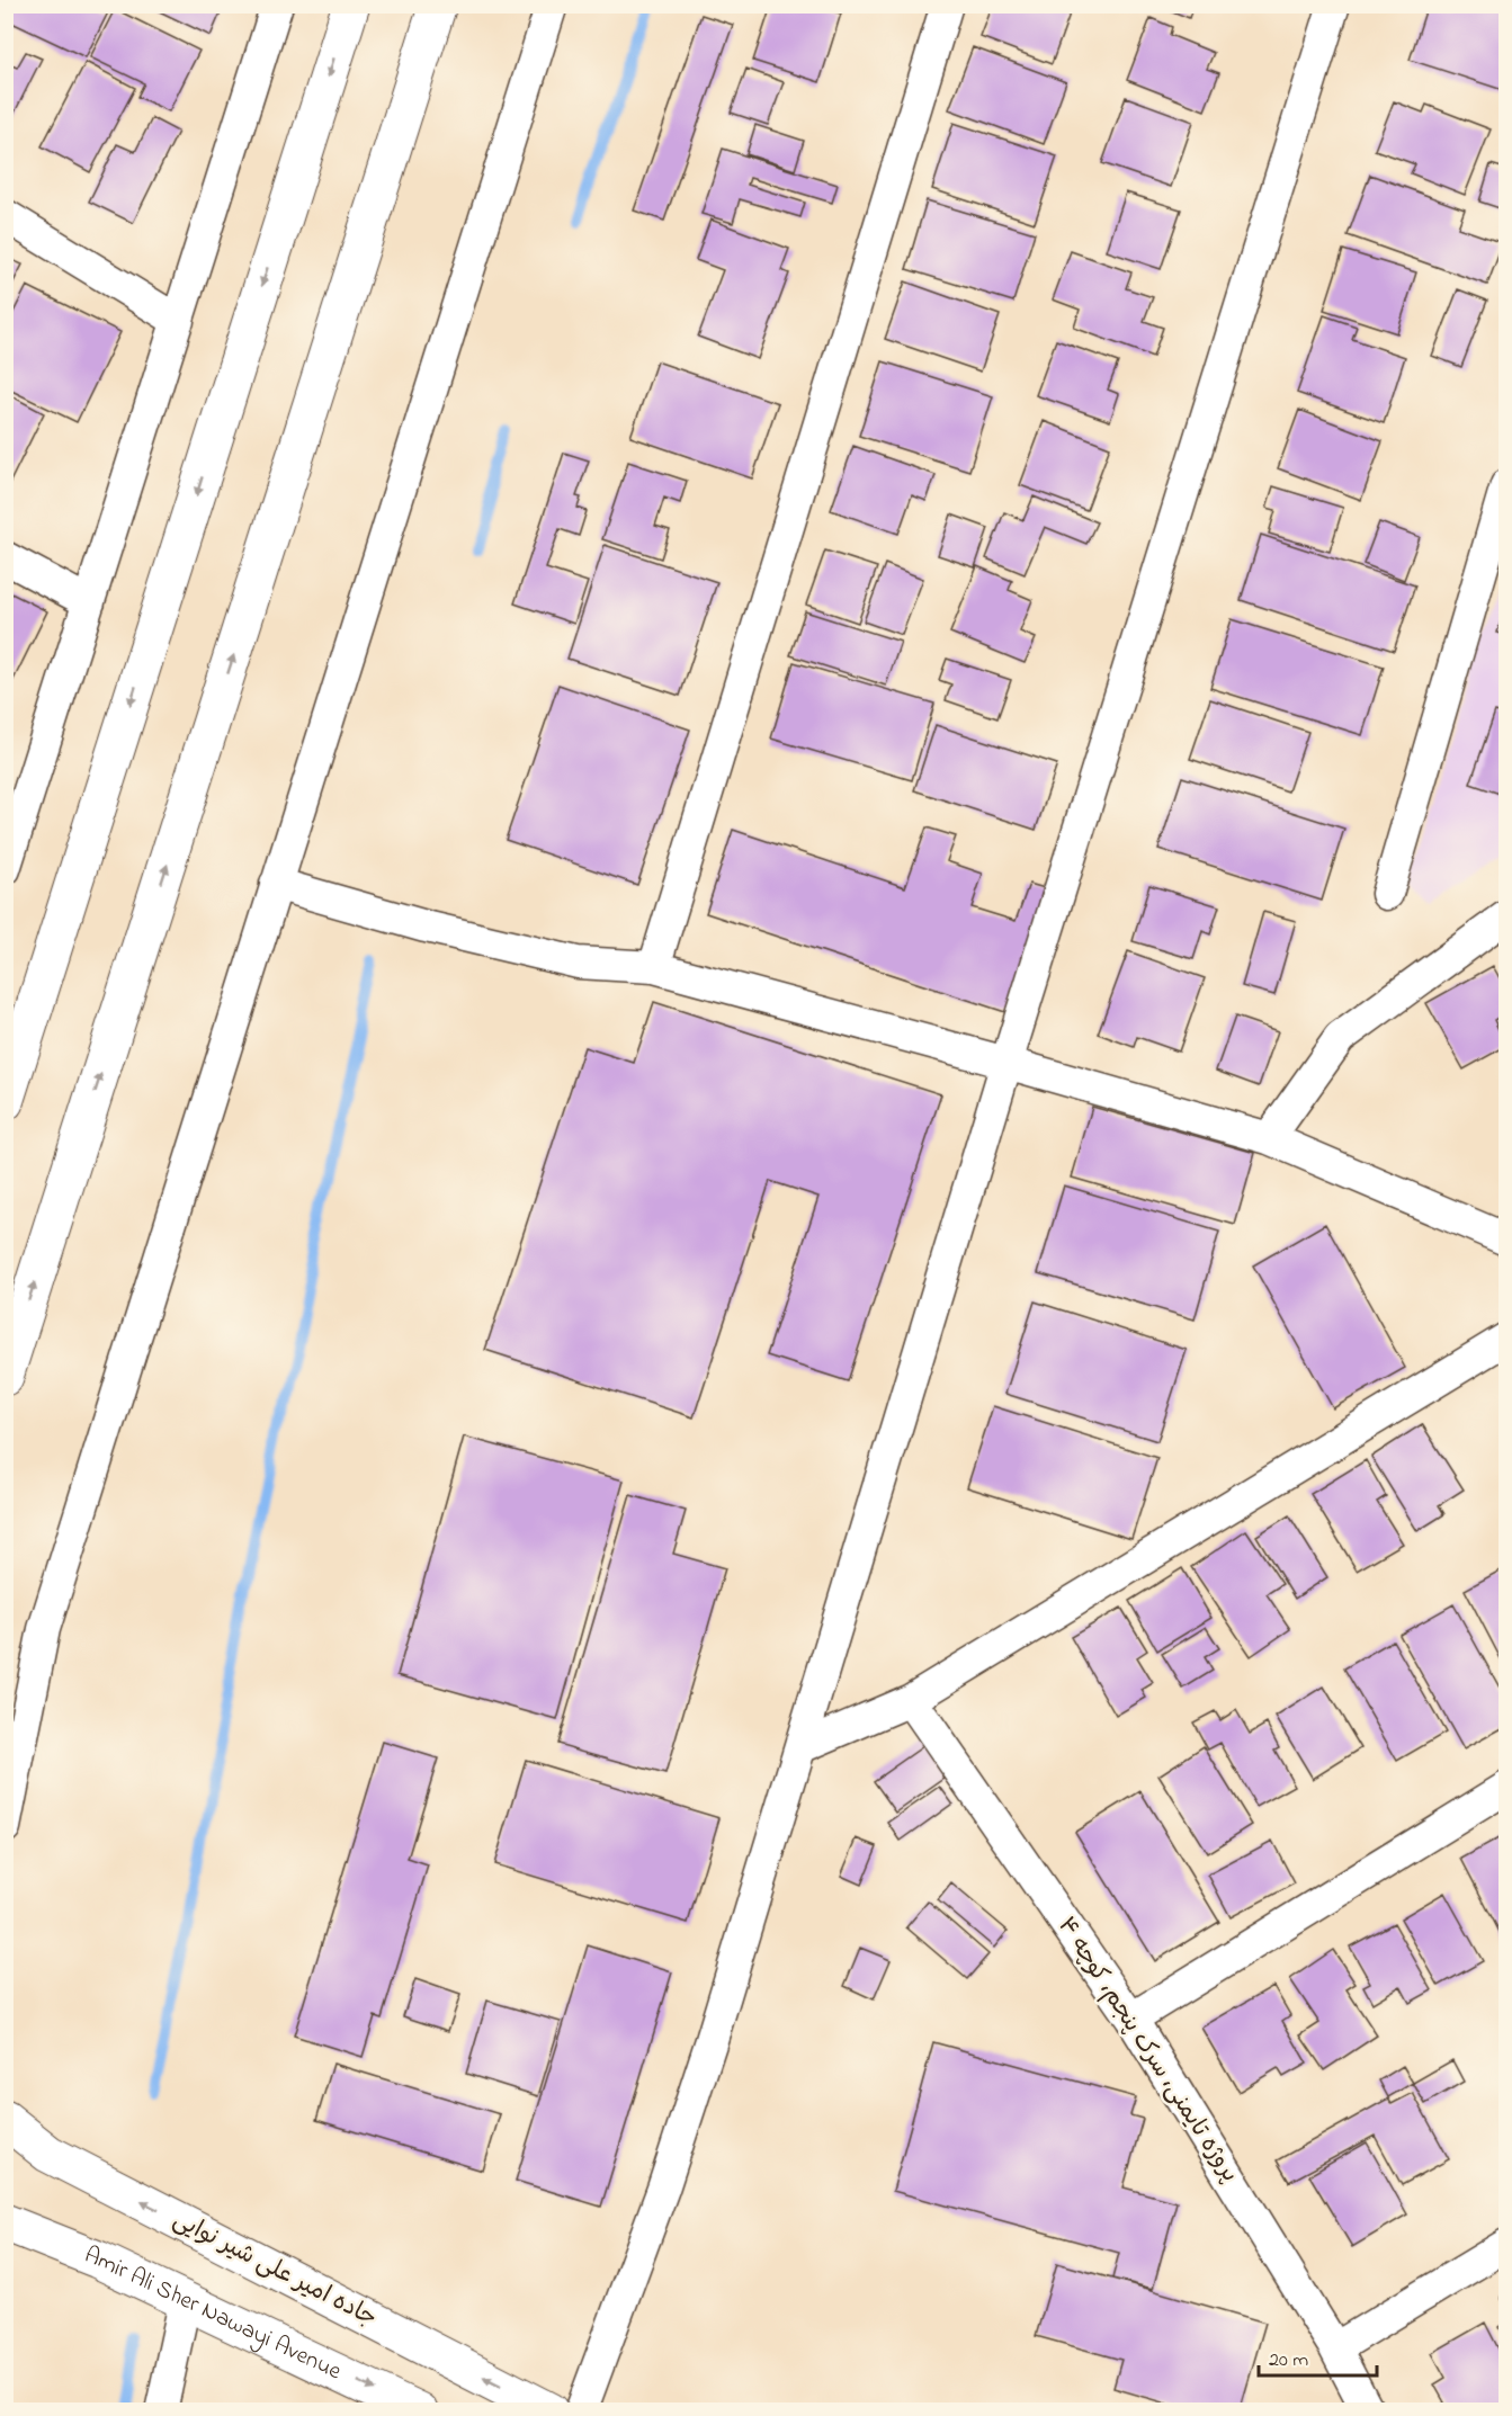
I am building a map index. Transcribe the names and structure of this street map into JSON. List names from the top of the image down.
{
  "streets": {
    "main road": ["جاده امیر علی شیر نوایی", "Amir Ali Sher Nawayi Avenue"],
    "street": ["پروژه تایمنی، سرک پنجم، کوچه ۴"]
  },
  "one_way": ["جاده امیر علی شیر نوایی", "Amir Ali Sher Nawayi Avenue"],
  "scale_bar": "20 m"
}
